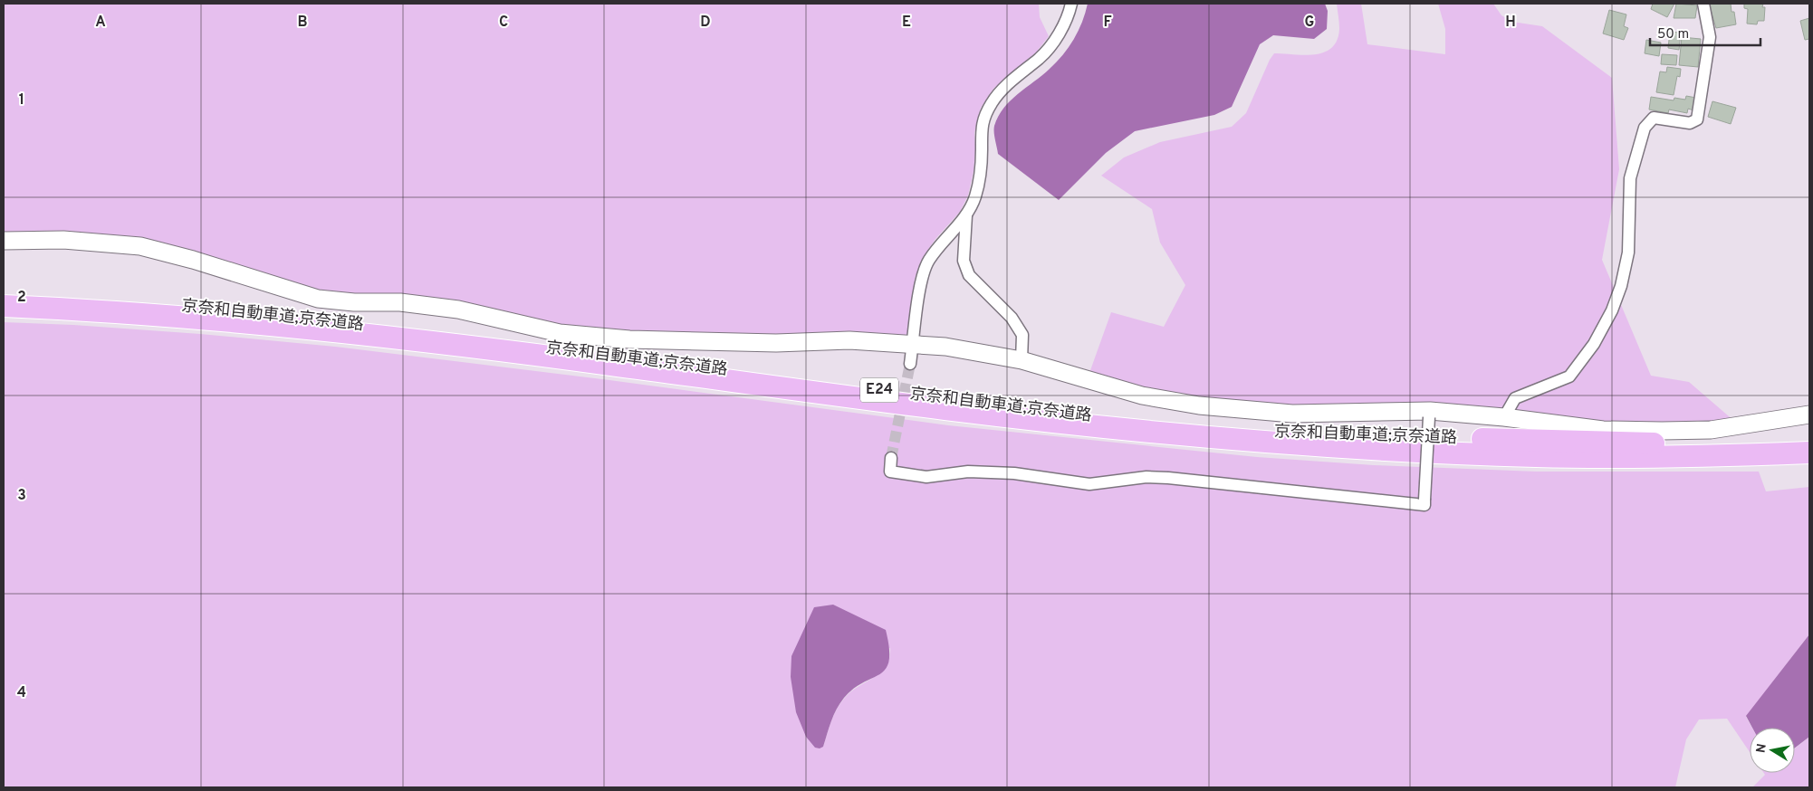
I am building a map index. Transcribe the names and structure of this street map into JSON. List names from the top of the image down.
{
  "streets": {
    "highway": ["京奈和自動車道;京奈道路", "E24"]
  },
  "scale_bar": "50 m",
  "north": "left",
  "grid": {
    "columns": [
      "A",
      "B",
      "C",
      "D",
      "E",
      "F",
      "G",
      "H"
    ],
    "rows": [
      "1",
      "2",
      "3",
      "4"
    ]
  }
}
